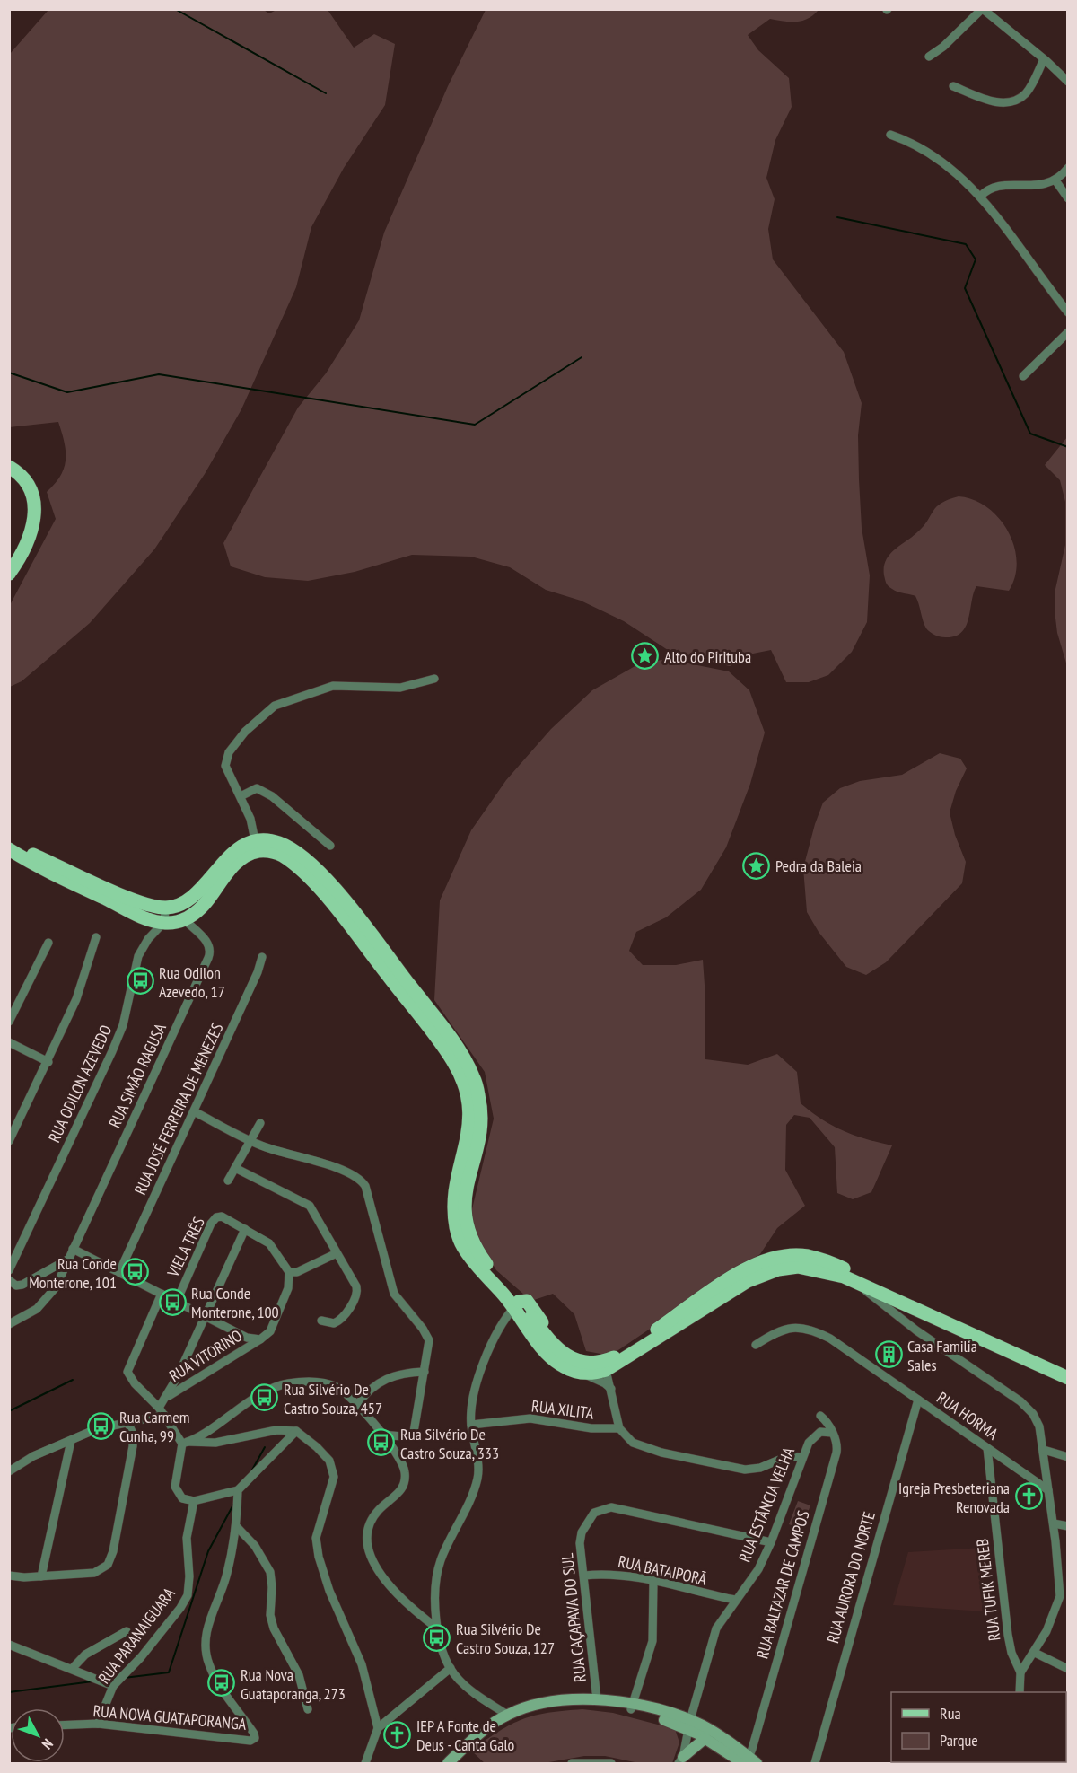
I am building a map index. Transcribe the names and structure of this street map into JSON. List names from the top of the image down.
{
  "streets": {
    "street": [
      "RUA SIMÃO RAGUSA",
      "RUA ODILON AZEVEDO",
      "RUA JOSÉ FERREIRA DE MENEZES",
      "VIELA TRÊS",
      "RUA VITORINO",
      "RUA XILITA",
      "RUA HORMA",
      "RUA ESTÂNCIA VELHA",
      "RUA BATAIPORÃ",
      "RUA AURORA DO NORTE",
      "RUA BALTAZAR DE CAMPOS",
      "RUA TUFIK MEREB",
      "RUA CAÇAPAVA DO SUL",
      "RUA PARANAIGUARA",
      "RUA NOVA GUATAPORANGA"
    ]
  },
  "crossings": [
    ["RUA HORMA", "RUA AURORA DO NORTE"],
    ["RUA HORMA", "RUA TUFIK MEREB"],
    ["RUA ESTÂNCIA VELHA", "RUA BATAIPORÃ"],
    ["RUA ESTÂNCIA VELHA", "RUA BALTAZAR DE CAMPOS"],
    ["RUA ESTÂNCIA VELHA", "RUA CAÇAPAVA DO SUL"],
    ["RUA BATAIPORÃ", "RUA CAÇAPAVA DO SUL"],
    ["RUA PARANAIGUARA", "RUA NOVA GUATAPORANGA"]
  ],
  "places": {
    "place": ["Alto do Pirituba", "Pedra da Baleia"],
    "bus stop": [
      "Rua Odilon Azevedo, 17",
      "Rua Conde Monterone, 101",
      "Rua Conde Monterone, 100",
      "Rua Silvério De Castro Souza, 457",
      "Rua Carmem Cunha, 99",
      "Rua Silvério De Castro Souza, 333",
      "Rua Silvério De Castro Souza, 127",
      "Rua Nova Guataporanga, 273"
    ],
    "building": ["Casa Familia Sales"],
    "church": ["Igreja Presbeteriana Renovada", "IEP A Fonte de Deus - Canta Galo"]
  },
  "legend": ["Rua", "Parque"],
  "north": "bottom right"
}
